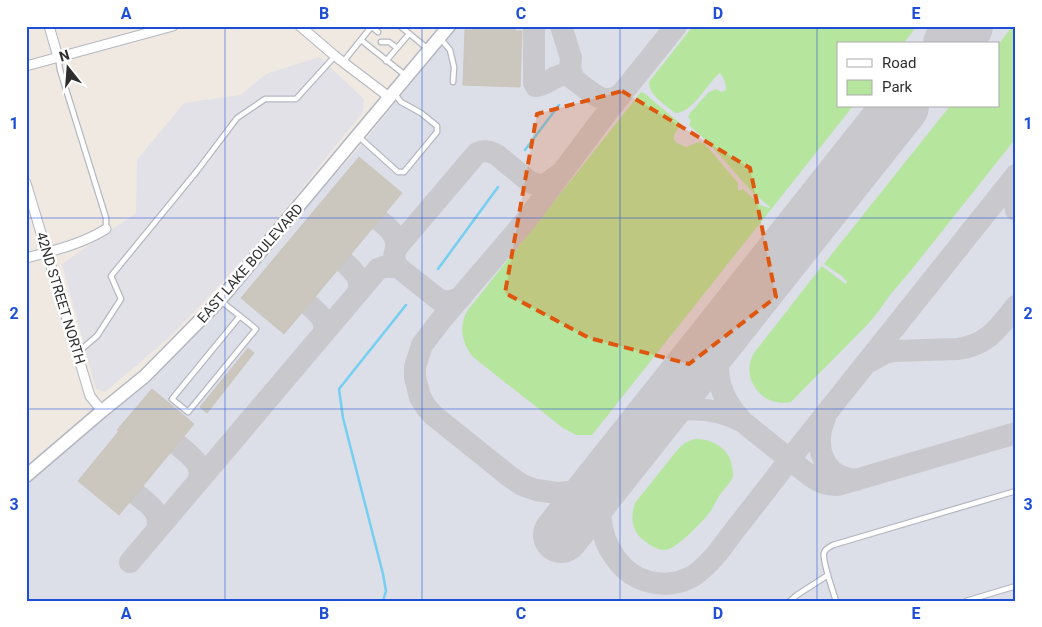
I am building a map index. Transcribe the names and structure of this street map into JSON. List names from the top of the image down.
{
  "streets": {
    "street": ["EAST LAKE BOULEVARD", "42ND STREET NORTH"]
  },
  "crossings": [
    ["EAST LAKE BOULEVARD", "42ND STREET NORTH"]
  ],
  "legend": ["Road", "Park"],
  "north": "top",
  "grid": {
    "columns": [
      "A",
      "B",
      "C",
      "D",
      "E"
    ],
    "rows": ["1", "2", "3"]
  }
}
